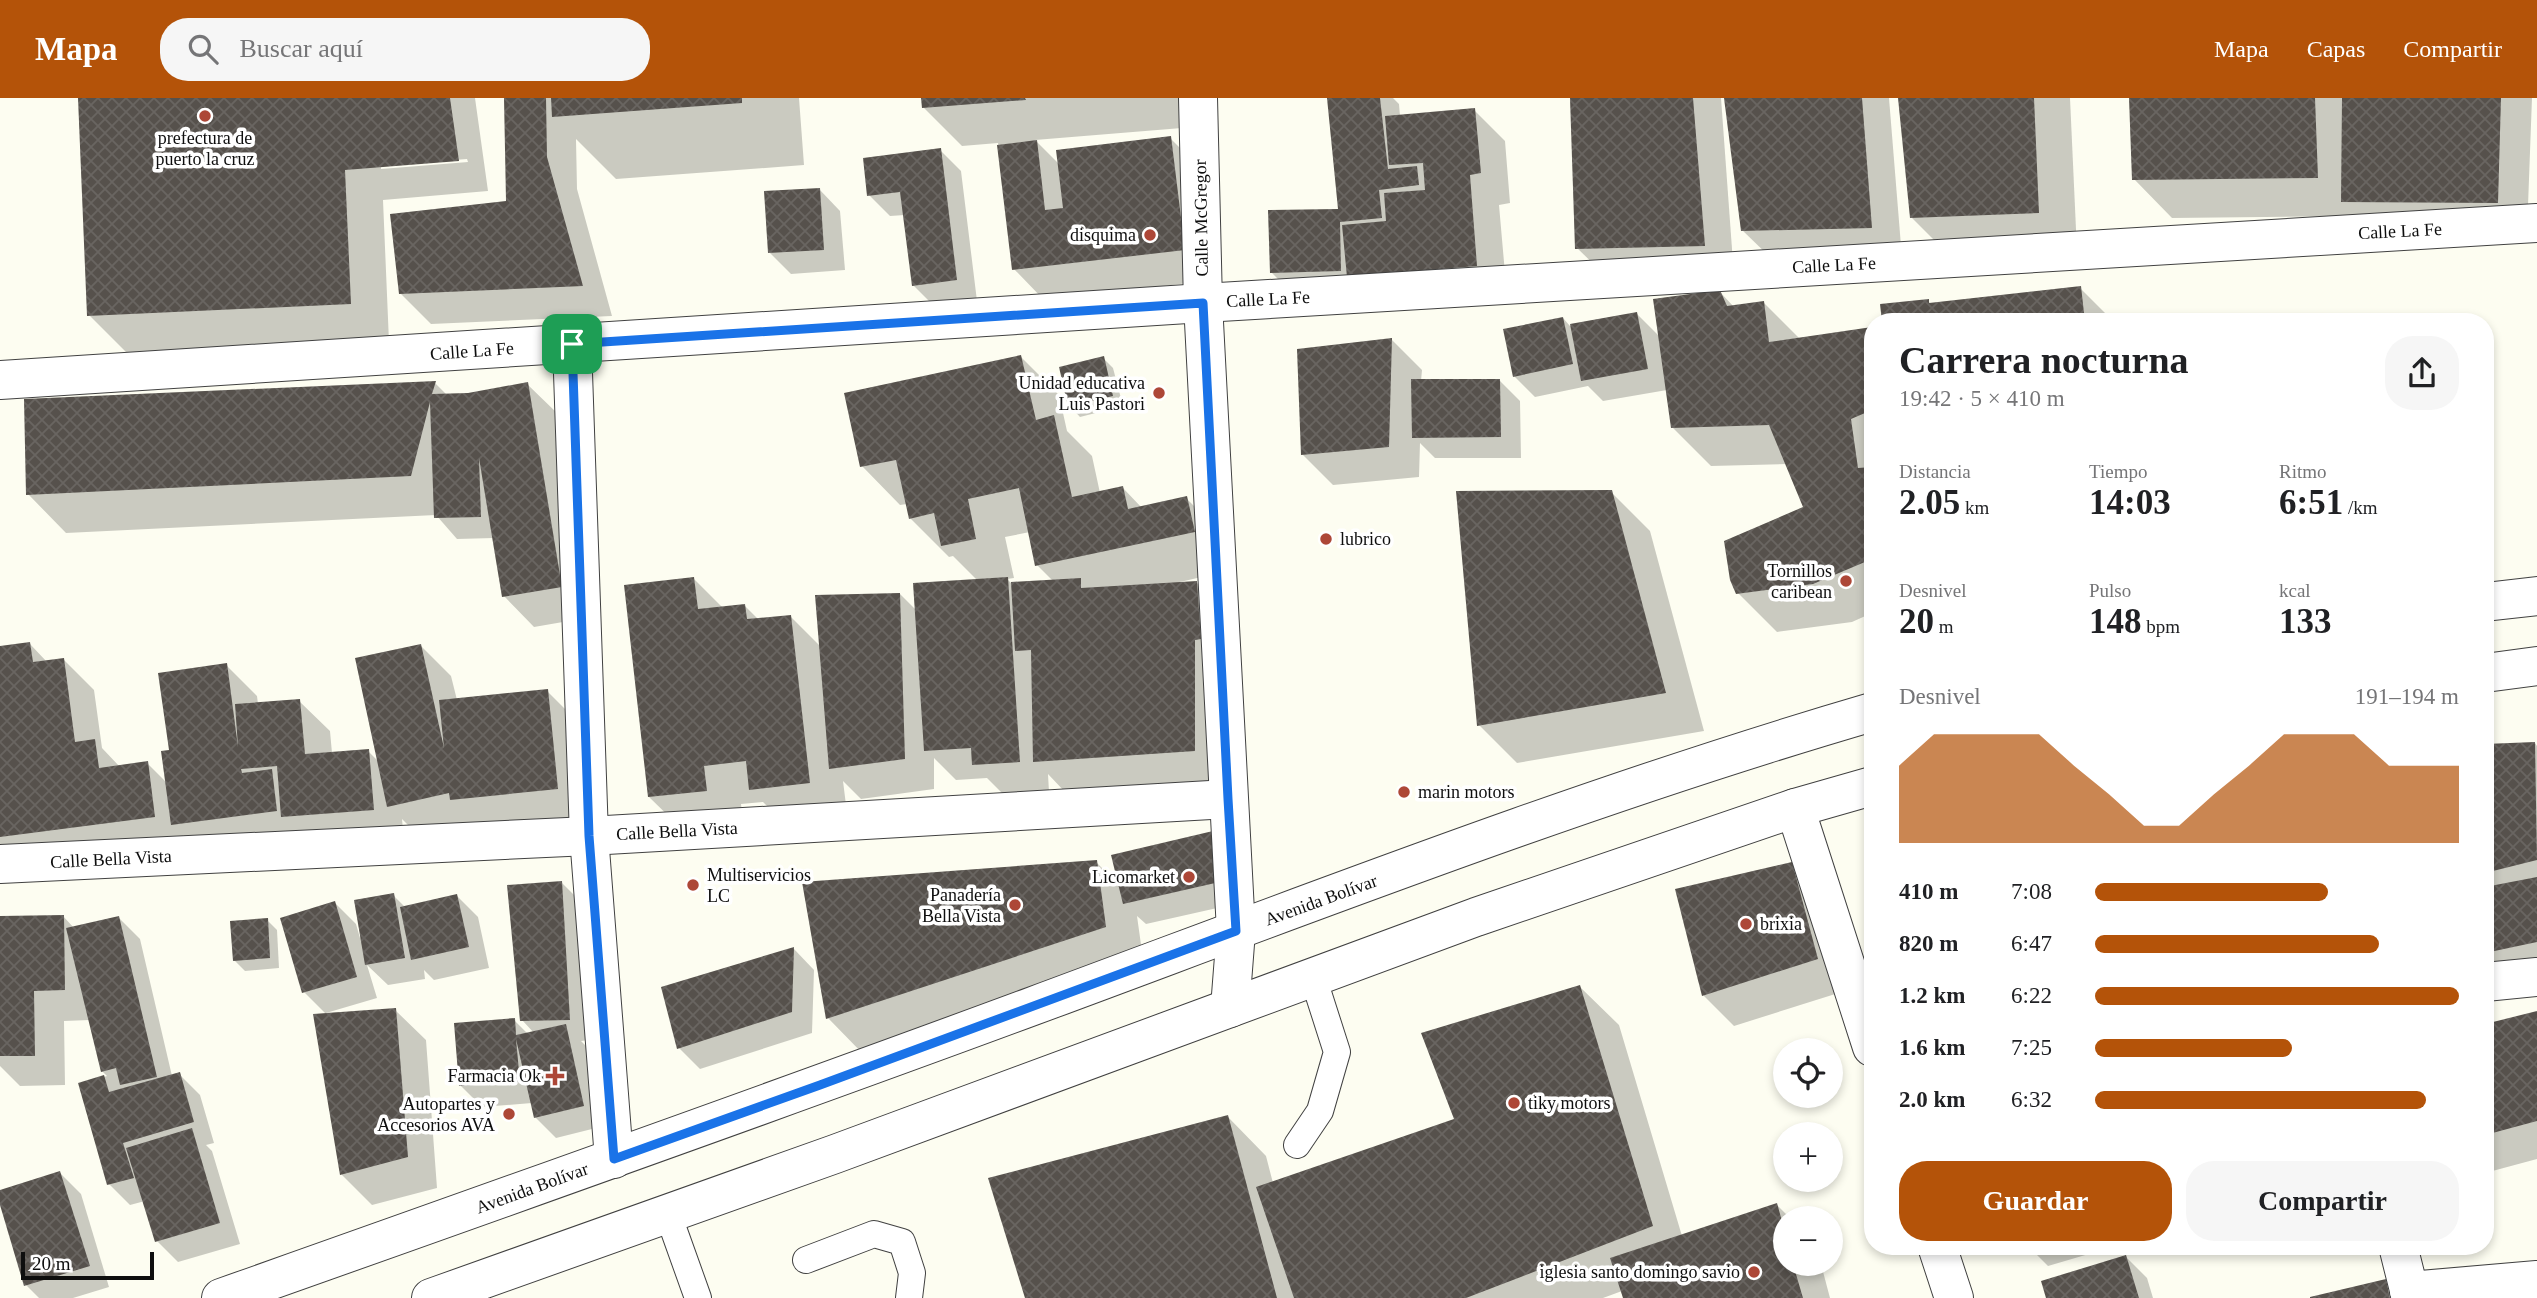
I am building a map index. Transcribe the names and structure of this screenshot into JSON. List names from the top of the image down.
{
  "streets": {
    "street": [
      "Calle McGregor",
      "Calle La Fe",
      "Calle Bella Vista",
      "Avenida Bolívar"
    ]
  },
  "crossings": [
    ["Calle McGregor", "Calle La Fe"],
    ["Calle McGregor", "Calle Bella Vista"],
    ["Calle McGregor", "Avenida Bolívar"]
  ],
  "places": {
    "other": [
      "prefectura de puerto la cruz",
      "disquima",
      "Unidad educativa Luis Pastori",
      "lubrico",
      "Tornillos caribean",
      "marin motors",
      "Licomarket",
      "Multiservicios LC",
      "Panadería Bella Vista",
      "brixia",
      "tiky motors",
      "Autopartes y Accesorios AVA",
      "iglesia santo domingo savio"
    ],
    "health": ["Farmacia Ok"]
  },
  "scale_bar": "20 m",
  "page": {
    "header": "Mapa",
    "search": "Buscar aquí",
    "nav": ["Mapa", "Capas", "Compartir"],
    "heading": ["Carrera nocturna", "19:42 · 5 × 410 m"],
    "stats": [
      ["Distancia", "2.05 km"],
      ["Tiempo", "14:03"],
      ["Ritmo", "6:51 /km"],
      ["Desnivel", "20 m"],
      ["Pulso", "148 bpm"],
      ["kcal", "133"]
    ],
    "chart": ["Desnivel", "191–194 m"],
    "list": [
      {
        "name": "410 m",
        "note": "7:08"
      },
      {
        "name": "820 m",
        "note": "6:47"
      },
      {
        "name": "1.2 km",
        "note": "6:22"
      },
      {
        "name": "1.6 km",
        "note": "7:25"
      },
      {
        "name": "2.0 km",
        "note": "6:32"
      }
    ],
    "map_buttons": ["+", "−"],
    "buttons": ["Guardar", "Compartir"],
    "scale": "20 m"
  }
}
